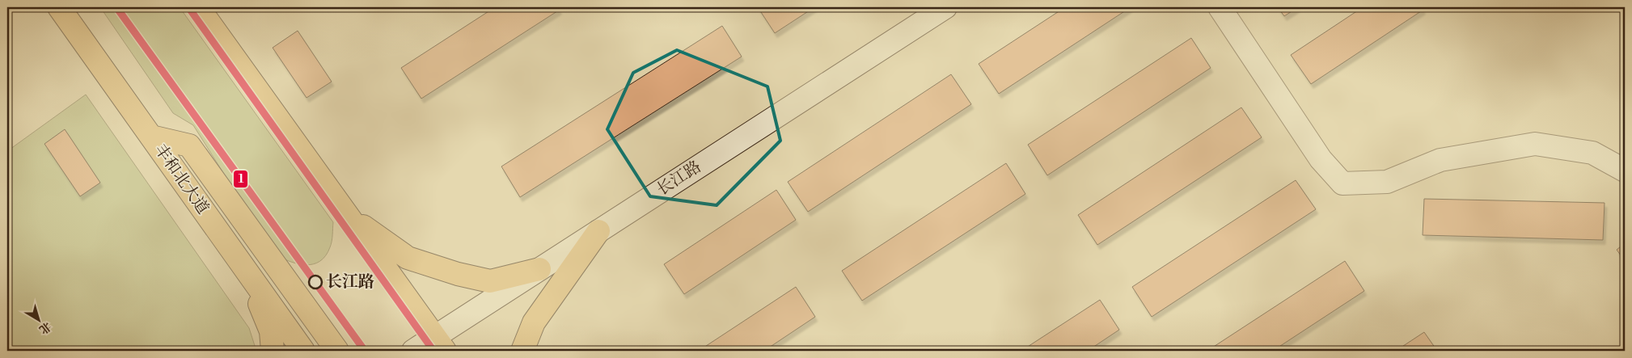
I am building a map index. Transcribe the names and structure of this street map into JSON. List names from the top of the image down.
{
  "streets": {
    "highway": ["丰和北大道"],
    "street": ["长江路"]
  },
  "places": ["长江路"],
  "lines": ["transit line 1"],
  "north": "bottom right"
}
